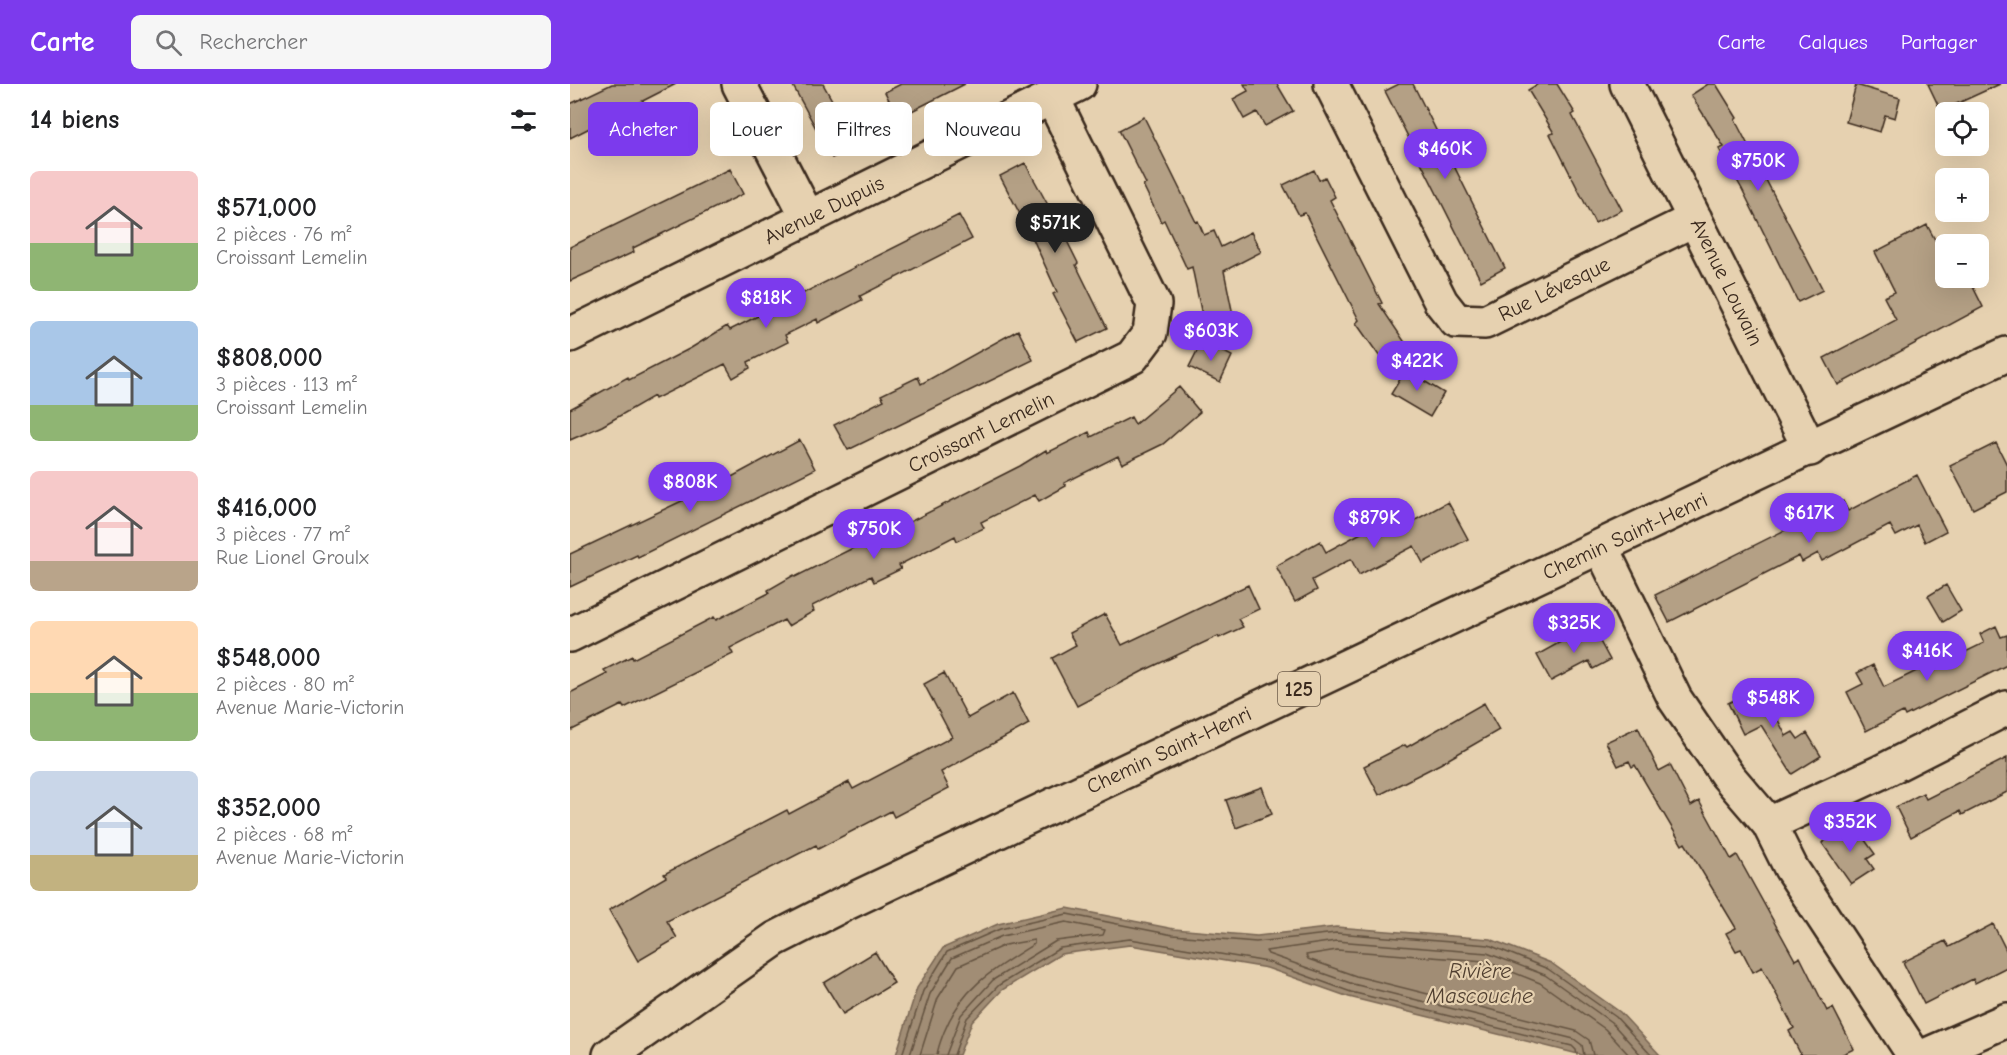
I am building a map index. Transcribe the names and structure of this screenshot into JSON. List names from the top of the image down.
{
  "streets": {
    "street": [
      "Avenue Dupuis",
      "Avenue Louvain",
      "Rue Lévesque",
      "Croissant Lemelin",
      "Chemin Saint-Henri",
      "125"
    ]
  },
  "crossings": [
    ["Avenue Dupuis", "Croissant Lemelin"],
    ["Avenue Louvain", "Rue Lévesque"],
    ["Avenue Louvain", "Chemin Saint-Henri"]
  ],
  "water": ["Rivière Mascouche"],
  "page": {
    "header": "Carte",
    "search": "Rechercher",
    "nav": ["Carte", "Calques", "Partager"],
    "heading": "14 biens",
    "map_buttons": ["+", "−"],
    "chip": [
      "Acheter",
      "Louer",
      "Filtres",
      "Nouveau"
    ],
    "price": [
      "$460K",
      "$750K",
      "$571K",
      "$818K",
      "$603K",
      "$422K",
      "$808K",
      "$617K",
      "$879K",
      "$750K",
      "$325K",
      "$416K",
      "$548K",
      "$352K"
    ],
    "list": [
      {
        "name": "$571,000",
        "note": "2 pièces · 76 m² · Croissant Lemelin"
      },
      {
        "name": "$808,000",
        "note": "3 pièces · 113 m² · Croissant Lemelin"
      },
      {
        "name": "$416,000",
        "note": "3 pièces · 77 m² · Rue Lionel Groulx"
      },
      {
        "name": "$548,000",
        "note": "2 pièces · 80 m² · Avenue Marie-Victorin"
      },
      {
        "name": "$352,000",
        "note": "2 pièces · 68 m² · Avenue Marie-Victorin"
      }
    ]
  }
}
